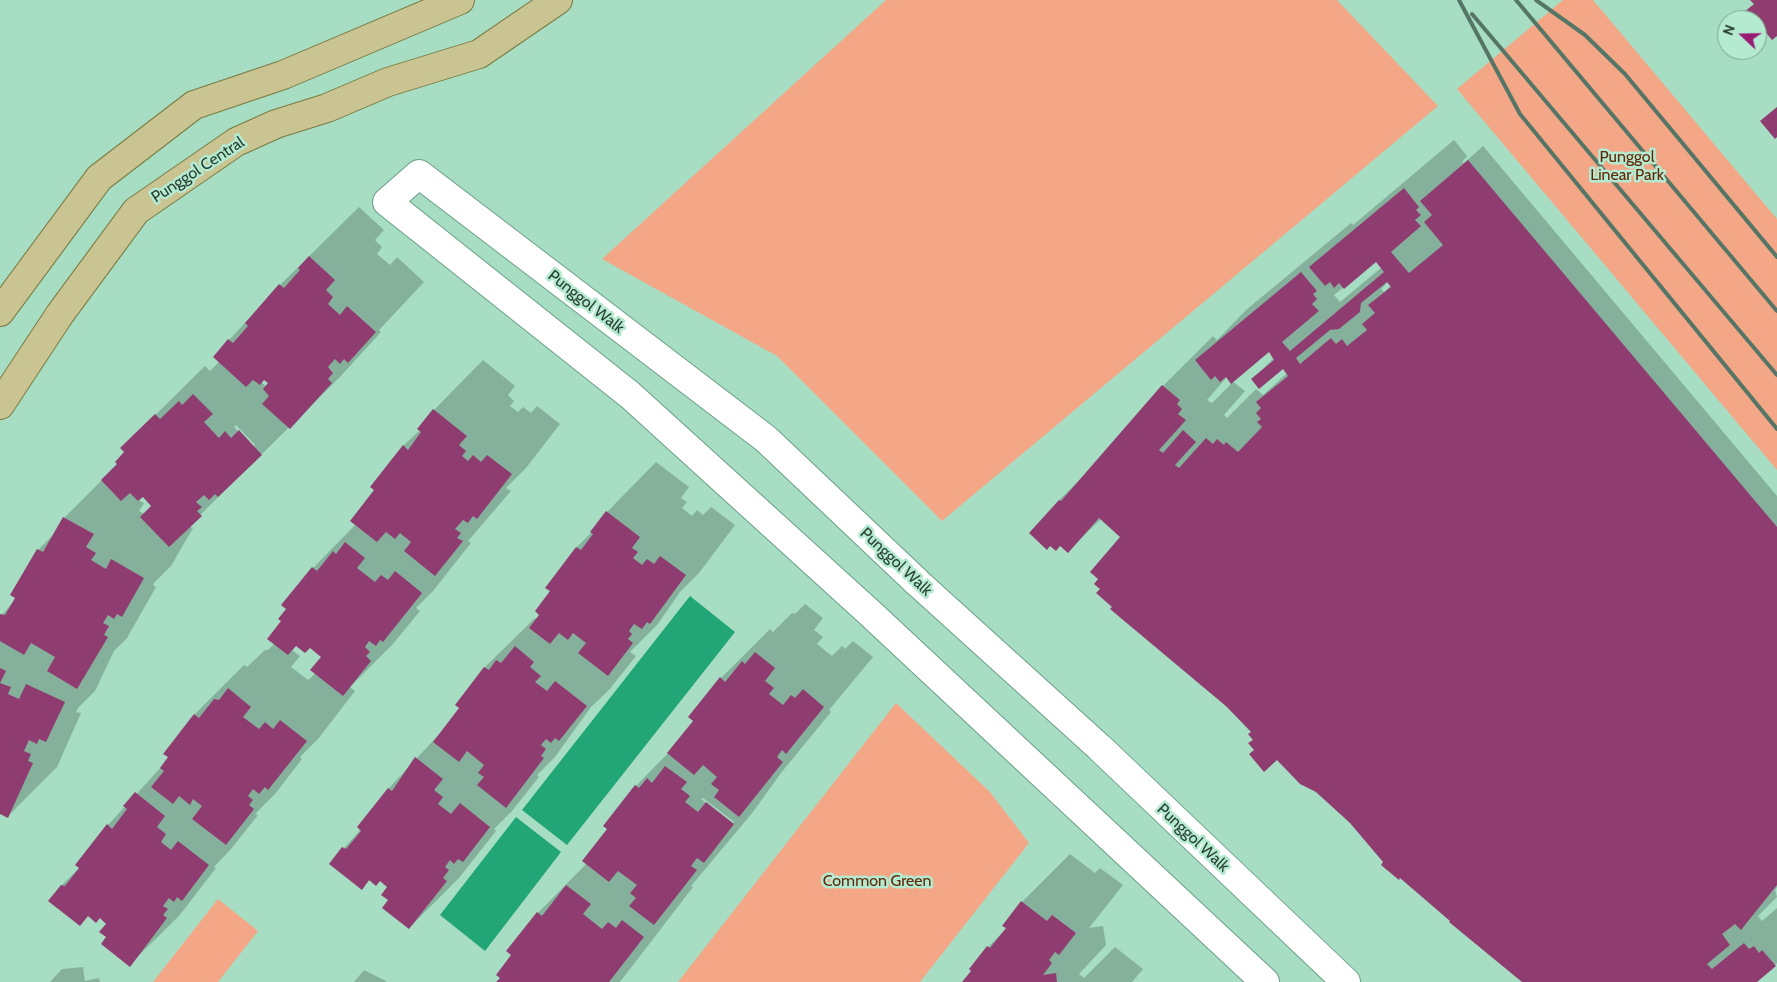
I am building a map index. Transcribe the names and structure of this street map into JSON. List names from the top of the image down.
{
  "streets": {
    "main road": ["Punggol Central"],
    "street": ["Punggol Walk"]
  },
  "parks": ["Punggol Linear Park", "Common Green"],
  "north": "left"
}
